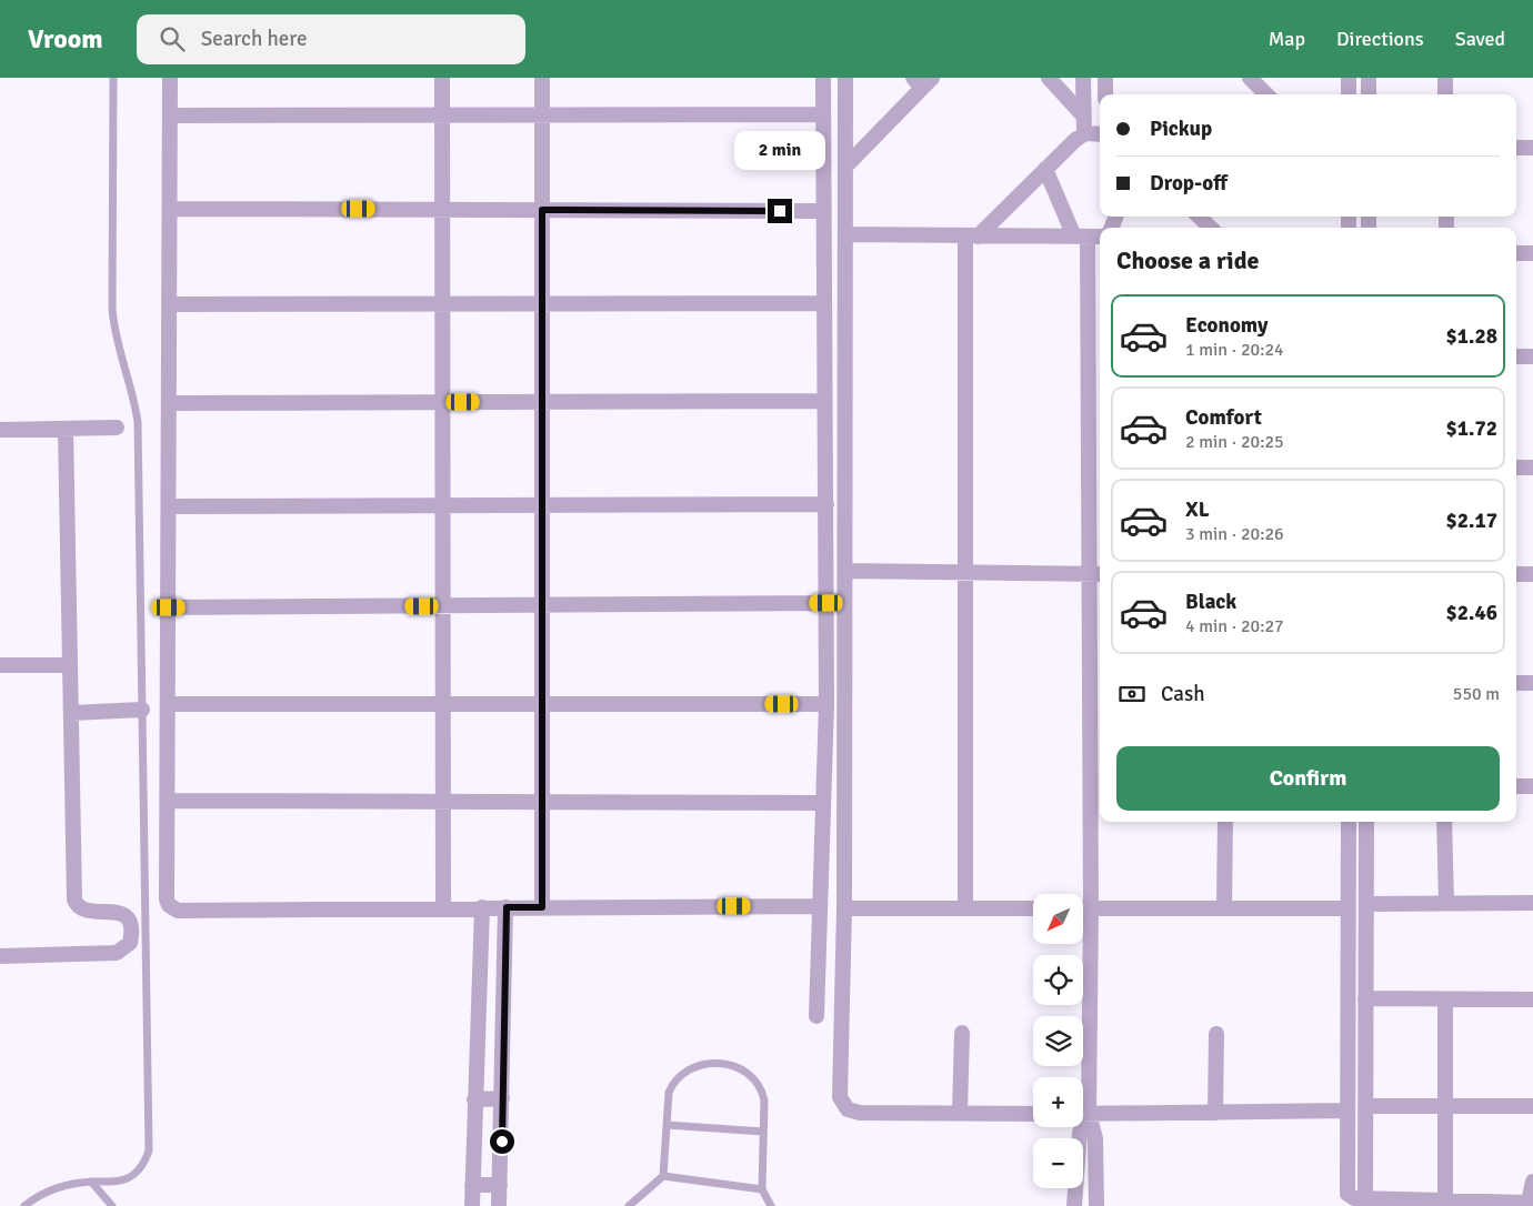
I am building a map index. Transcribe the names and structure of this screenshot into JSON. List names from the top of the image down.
{
  "north": "bottom left",
  "page": {
    "header": "Vroom",
    "search": "Search here",
    "nav": ["Map", "Directions", "Saved"],
    "banner": ["Pickup", "Drop-off"],
    "bubble": "2 min",
    "heading": "Choose a ride",
    "list": [
      {
        "name": "Economy",
        "note": "1 min · 20:24",
        "value": "$1.28"
      },
      {
        "name": "Comfort",
        "note": "2 min · 20:25",
        "value": "$1.72"
      },
      {
        "name": "XL",
        "note": "3 min · 20:26",
        "value": "$2.17"
      },
      {
        "name": "Black",
        "note": "4 min · 20:27",
        "value": "$2.46"
      }
    ],
    "pay": ["Cash", "550 m"],
    "buttons": "Confirm",
    "map_buttons": ["+", "−"]
  }
}
